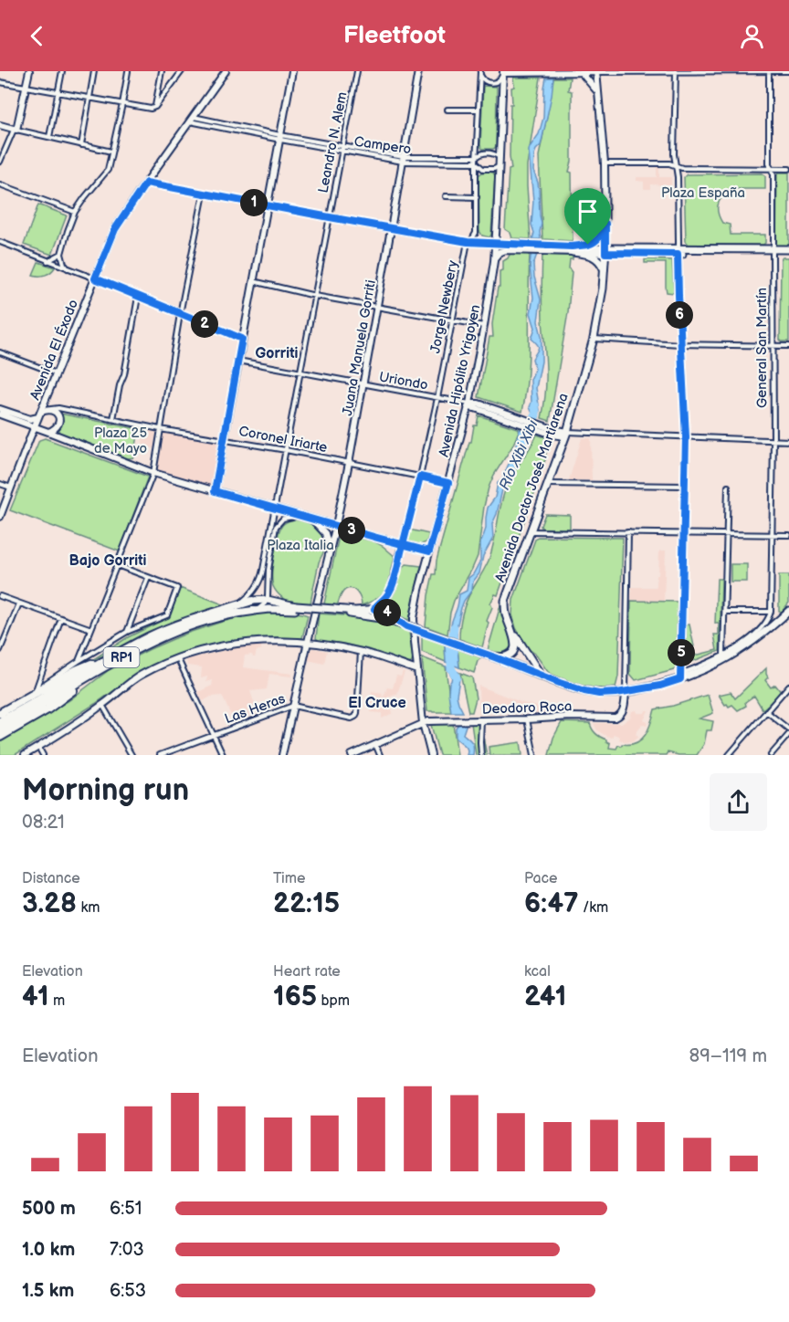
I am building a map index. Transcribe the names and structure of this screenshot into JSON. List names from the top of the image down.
{
  "streets": {
    "highway": ["RP1"],
    "main road": [
      "Juana Manuela Gorriti",
      "Avenida El Éxodo",
      "Avenida Hipólito Yrigoyen",
      "Avenida Doctor José Martiarena",
      "Deodoro Roca"
    ],
    "street": [
      "Leandro N. Alem",
      "Campero",
      "Jorge Newbery",
      "General San Martín",
      "Uriondo",
      "Coronel Iriarte",
      "Las Heras"
    ]
  },
  "crossings": [
    ["Leandro N. Alem", "Campero"],
    ["Leandro N. Alem", "Uriondo"],
    ["Leandro N. Alem", "Coronel Iriarte"],
    ["Leandro N. Alem", "RP1"],
    ["Campero", "Jorge Newbery"],
    ["Campero", "Juana Manuela Gorriti"],
    ["Campero", "Avenida El Éxodo"],
    ["Campero", "Avenida Hipólito Yrigoyen"],
    ["Jorge Newbery", "Uriondo"],
    ["Jorge Newbery", "Avenida Hipólito Yrigoyen"],
    ["Jorge Newbery", "Coronel Iriarte"],
    ["Jorge Newbery", "RP1"],
    ["Juana Manuela Gorriti", "Uriondo"],
    ["Juana Manuela Gorriti", "Coronel Iriarte"],
    ["Juana Manuela Gorriti", "Las Heras"],
    ["Avenida El Éxodo", "Coronel Iriarte"],
    ["Uriondo", "Avenida Hipólito Yrigoyen"],
    ["Avenida Hipólito Yrigoyen", "Coronel Iriarte"],
    ["Avenida Hipólito Yrigoyen", "Deodoro Roca"]
  ],
  "districts": ["Gorriti", "Bajo Gorriti", "El Cruce"],
  "water": ["Río Xibi Xibi"],
  "parks": ["Plaza España", "Plaza 25 de Mayo", "Plaza Italia"],
  "page": {
    "header": "Fleetfoot",
    "pins": [
      "1",
      "6",
      "2",
      "3",
      "4",
      "5"
    ],
    "heading": ["Morning run", "08:21"],
    "stats": [
      ["Distance", "3.28 km"],
      ["Time", "22:15"],
      ["Pace", "6:47 /km"],
      ["Elevation", "41 m"],
      ["Heart rate", "165 bpm"],
      ["kcal", "241"]
    ],
    "chart": ["Elevation", "89–119 m"],
    "list": [
      {
        "name": "500 m",
        "note": "6:51"
      },
      {
        "name": "1.0 km",
        "note": "7:03"
      },
      {
        "name": "1.5 km",
        "note": "6:53"
      }
    ]
  }
}
